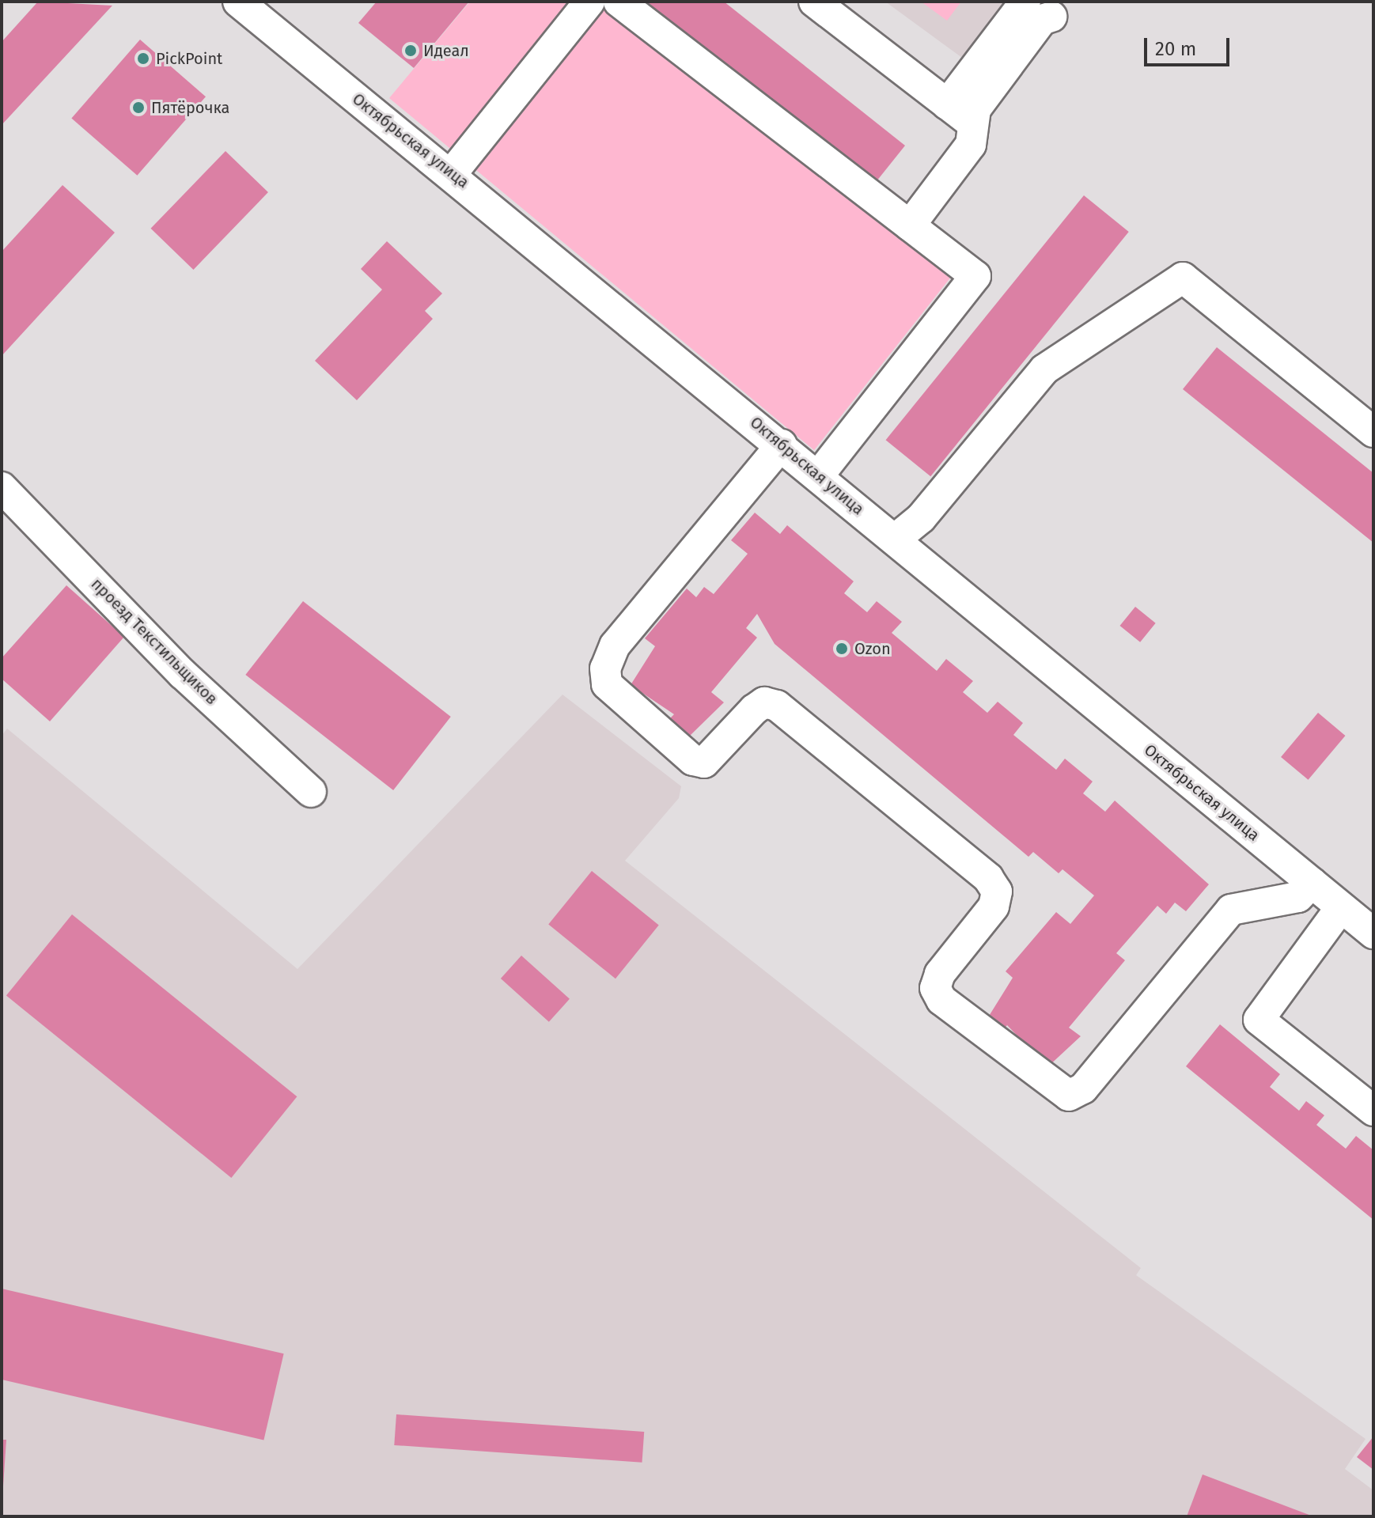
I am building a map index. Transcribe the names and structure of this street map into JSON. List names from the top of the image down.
{
  "streets": {
    "street": ["Октябрьская улица", "проезд Текстильщиков"]
  },
  "places": [
    "Идеал",
    "PickPoint",
    "Пятёрочка",
    "Ozon"
  ],
  "scale_bar": "20 m"
}
